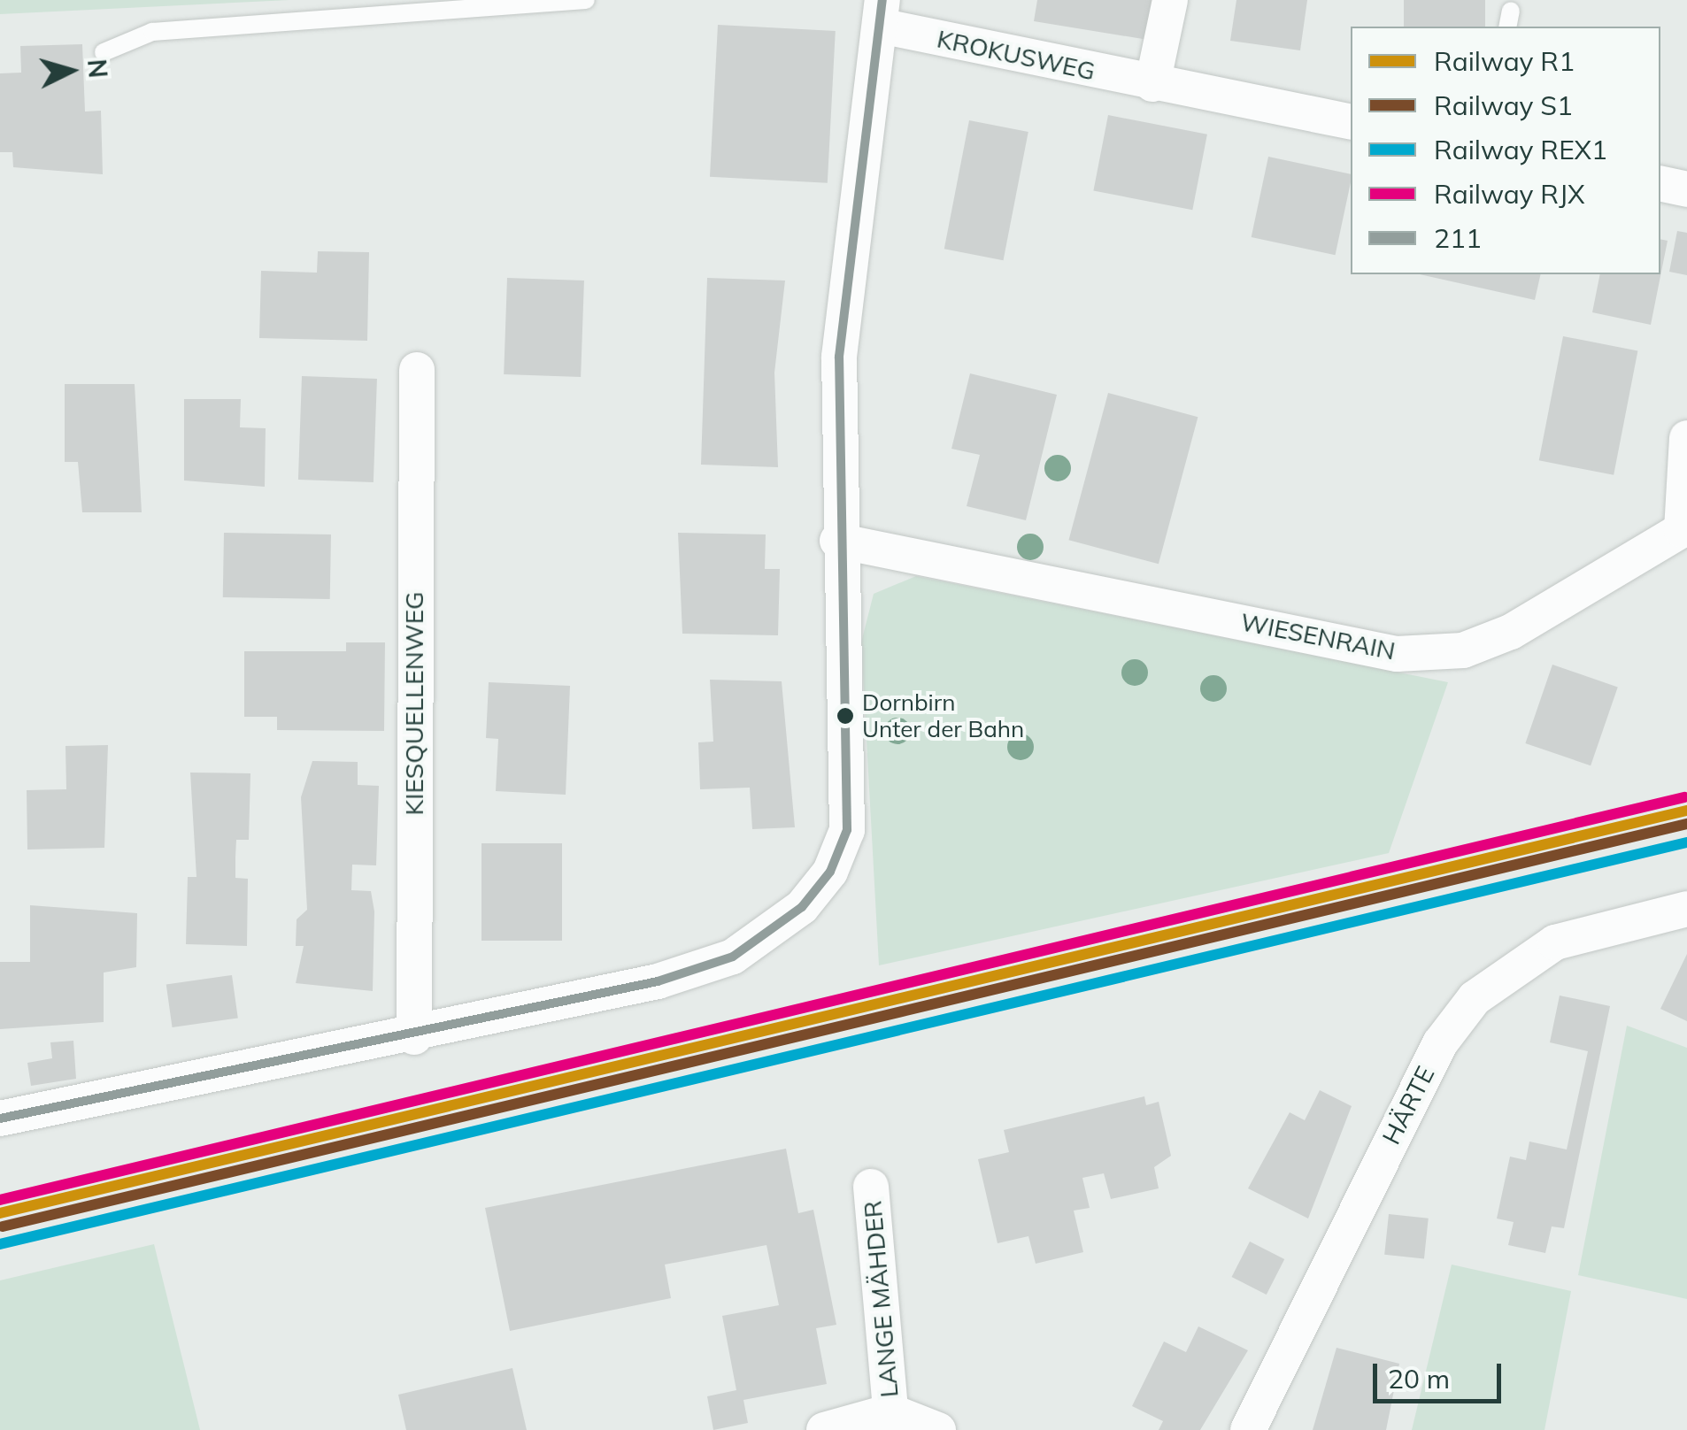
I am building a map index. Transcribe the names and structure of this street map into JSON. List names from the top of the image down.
{
  "streets": {
    "street": [
      "KROKUSWEG",
      "WIESENRAIN",
      "KIESQUELLENWEG",
      "HÄRTE",
      "LANGE MÄHDER"
    ]
  },
  "places": ["Dornbirn Unter der Bahn"],
  "lines": [
    "transit line 211",
    "rail line RJX",
    "rail line R1",
    "rail line S1",
    "rail line REX1"
  ],
  "legend": [
    "Railway R1",
    "Railway S1",
    "Railway REX1",
    "Railway RJX",
    "211"
  ],
  "scale_bar": "20 m",
  "north": "right"
}
